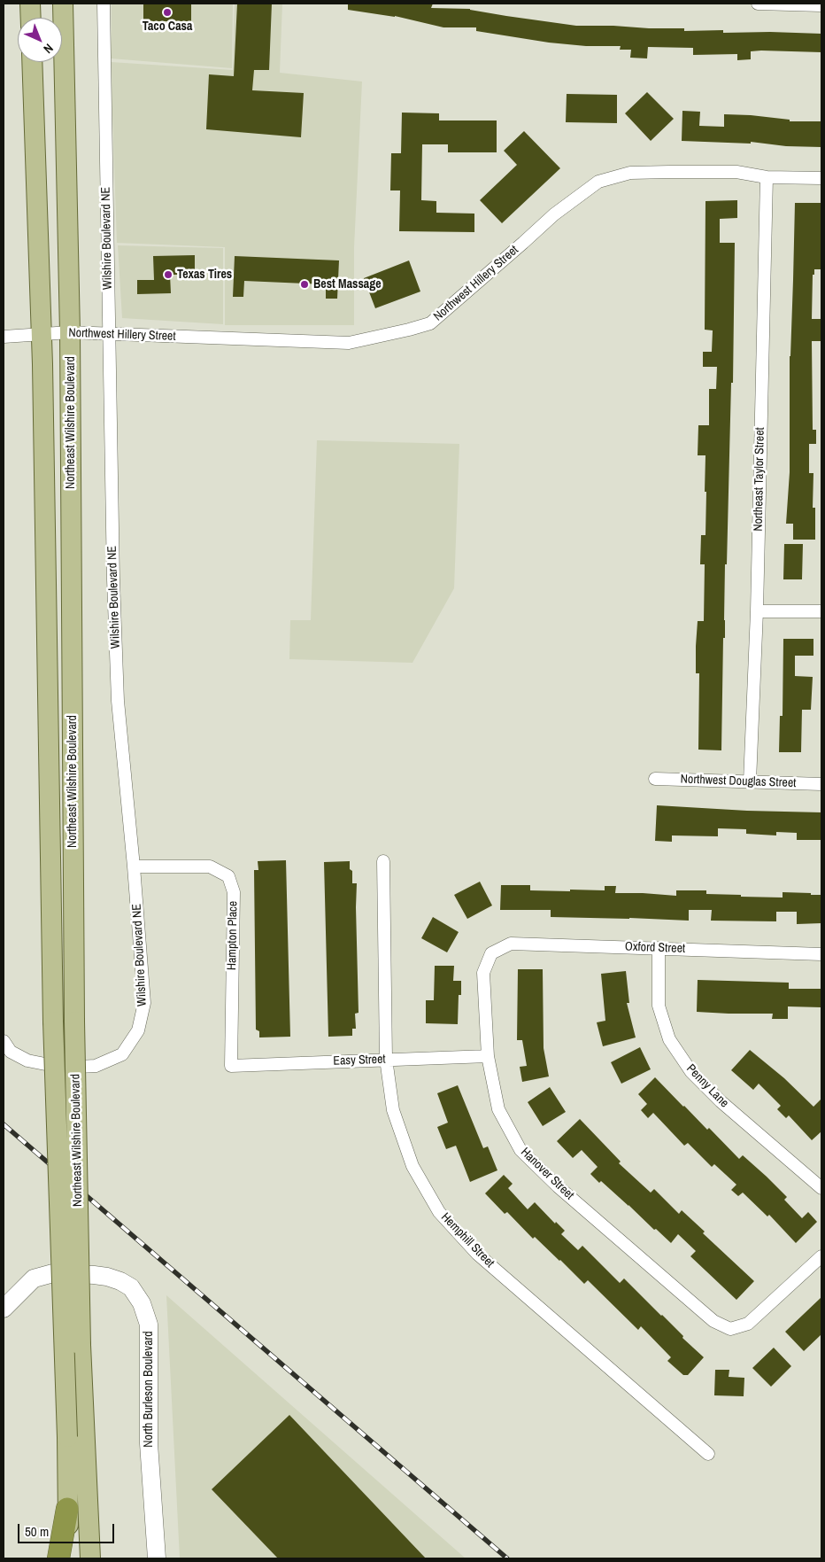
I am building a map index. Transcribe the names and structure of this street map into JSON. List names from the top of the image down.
{
  "streets": {
    "main road": ["Northeast Wilshire Boulevard", "North Burleson Boulevard"],
    "street": [
      "Wilshire Boulevard NE",
      "Northwest Hillery Street",
      "Northeast Taylor Street",
      "Northwest Douglas Street",
      "Hampton Place",
      "Oxford Street",
      "Easy Street",
      "Penny Lane",
      "Hanover Street",
      "Hemphill Street"
    ]
  },
  "crossings": [
    ["Wilshire Boulevard NE", "Northwest Hillery Street"],
    ["Wilshire Boulevard NE", "Hampton Place"],
    ["Northwest Hillery Street", "Northeast Wilshire Boulevard"],
    ["Northwest Hillery Street", "Northeast Taylor Street"],
    ["Northeast Taylor Street", "Northwest Douglas Street"],
    ["Hampton Place", "Easy Street"],
    ["Oxford Street", "Penny Lane"],
    ["Oxford Street", "Hanover Street"],
    ["Easy Street", "Hanover Street"],
    ["Easy Street", "Hemphill Street"]
  ],
  "places": ["Taco Casa", "Texas Tires", "Best Massage"],
  "scale_bar": "50 m",
  "north": "bottom right"
}
